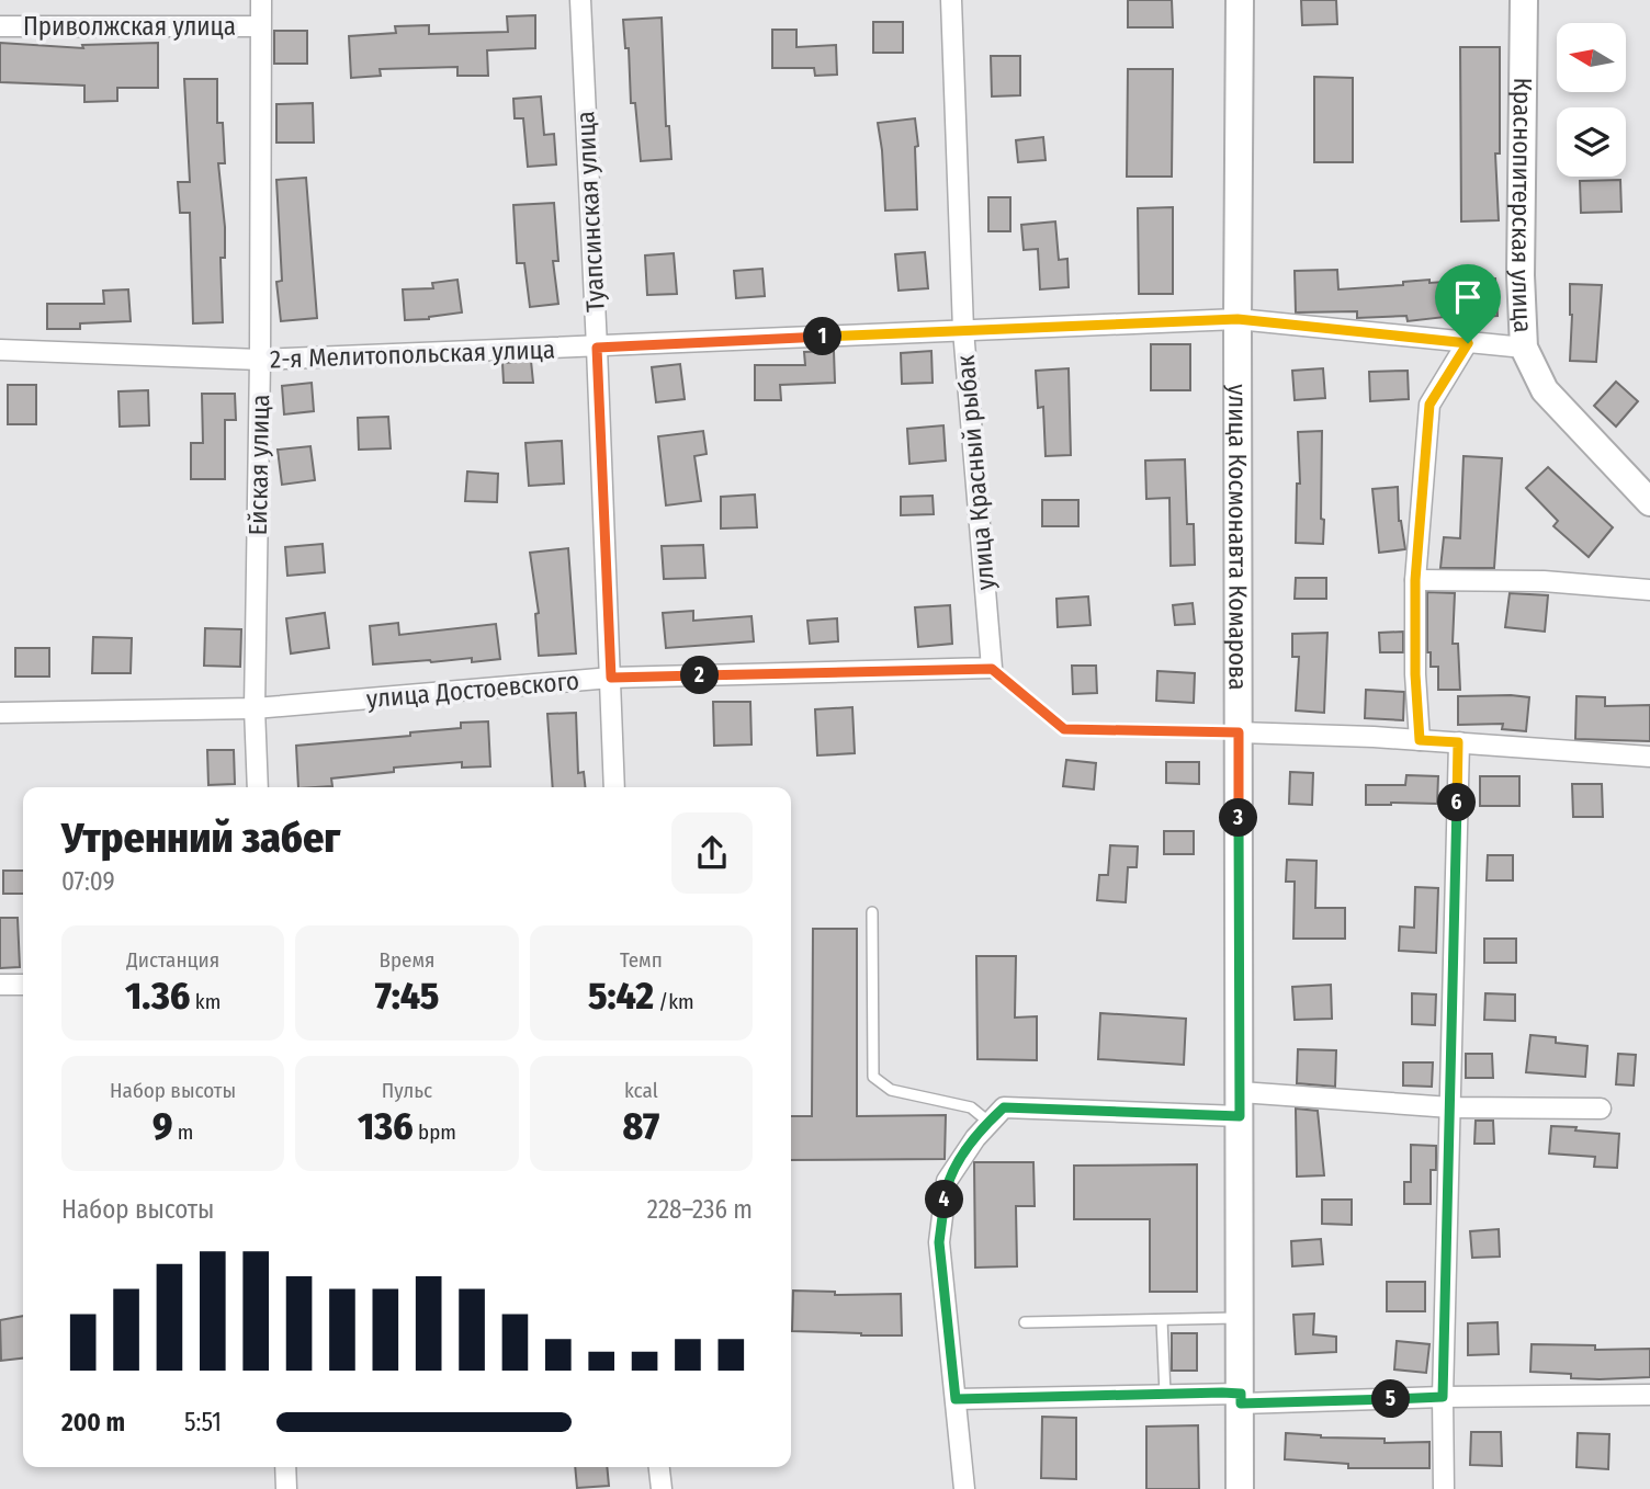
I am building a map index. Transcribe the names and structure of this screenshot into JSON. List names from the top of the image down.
{
  "streets": {
    "main road": ["Краснопитерская улица", "улица Космонавта Комарова"],
    "street": [
      "Приволжская улица",
      "Туапсинская улица",
      "2-я Мелитопольская улица",
      "Ейская улица",
      "улица Красный рыбак",
      "улица Достоевского"
    ]
  },
  "crossings": [
    ["Приволжская улица", "Ейская улица"],
    ["Краснопитерская улица", "2-я Мелитопольская улица"],
    ["Туапсинская улица", "2-я Мелитопольская улица"],
    ["Туапсинская улица", "улица Достоевского"],
    ["2-я Мелитопольская улица", "Ейская улица"],
    ["2-я Мелитопольская улица", "улица Красный рыбак"],
    ["2-я Мелитопольская улица", "улица Космонавта Комарова"],
    ["Ейская улица", "улица Достоевского"],
    ["улица Красный рыбак", "улица Достоевского"]
  ],
  "north": "left",
  "page": {
    "pins": [
      "1",
      "2",
      "6",
      "3",
      "4",
      "5"
    ],
    "heading": ["Утренний забег", "07:09"],
    "stats": [
      ["Дистанция", "1.36 km"],
      ["Время", "7:45"],
      ["Темп", "5:42 /km"],
      ["Набор высоты", "9 m"],
      ["Пульс", "136 bpm"],
      ["kcal", "87"]
    ],
    "chart": ["Набор высоты", "228–236 m"],
    "list": [
      {
        "name": "200 m",
        "note": "5:51"
      }
    ]
  }
}
